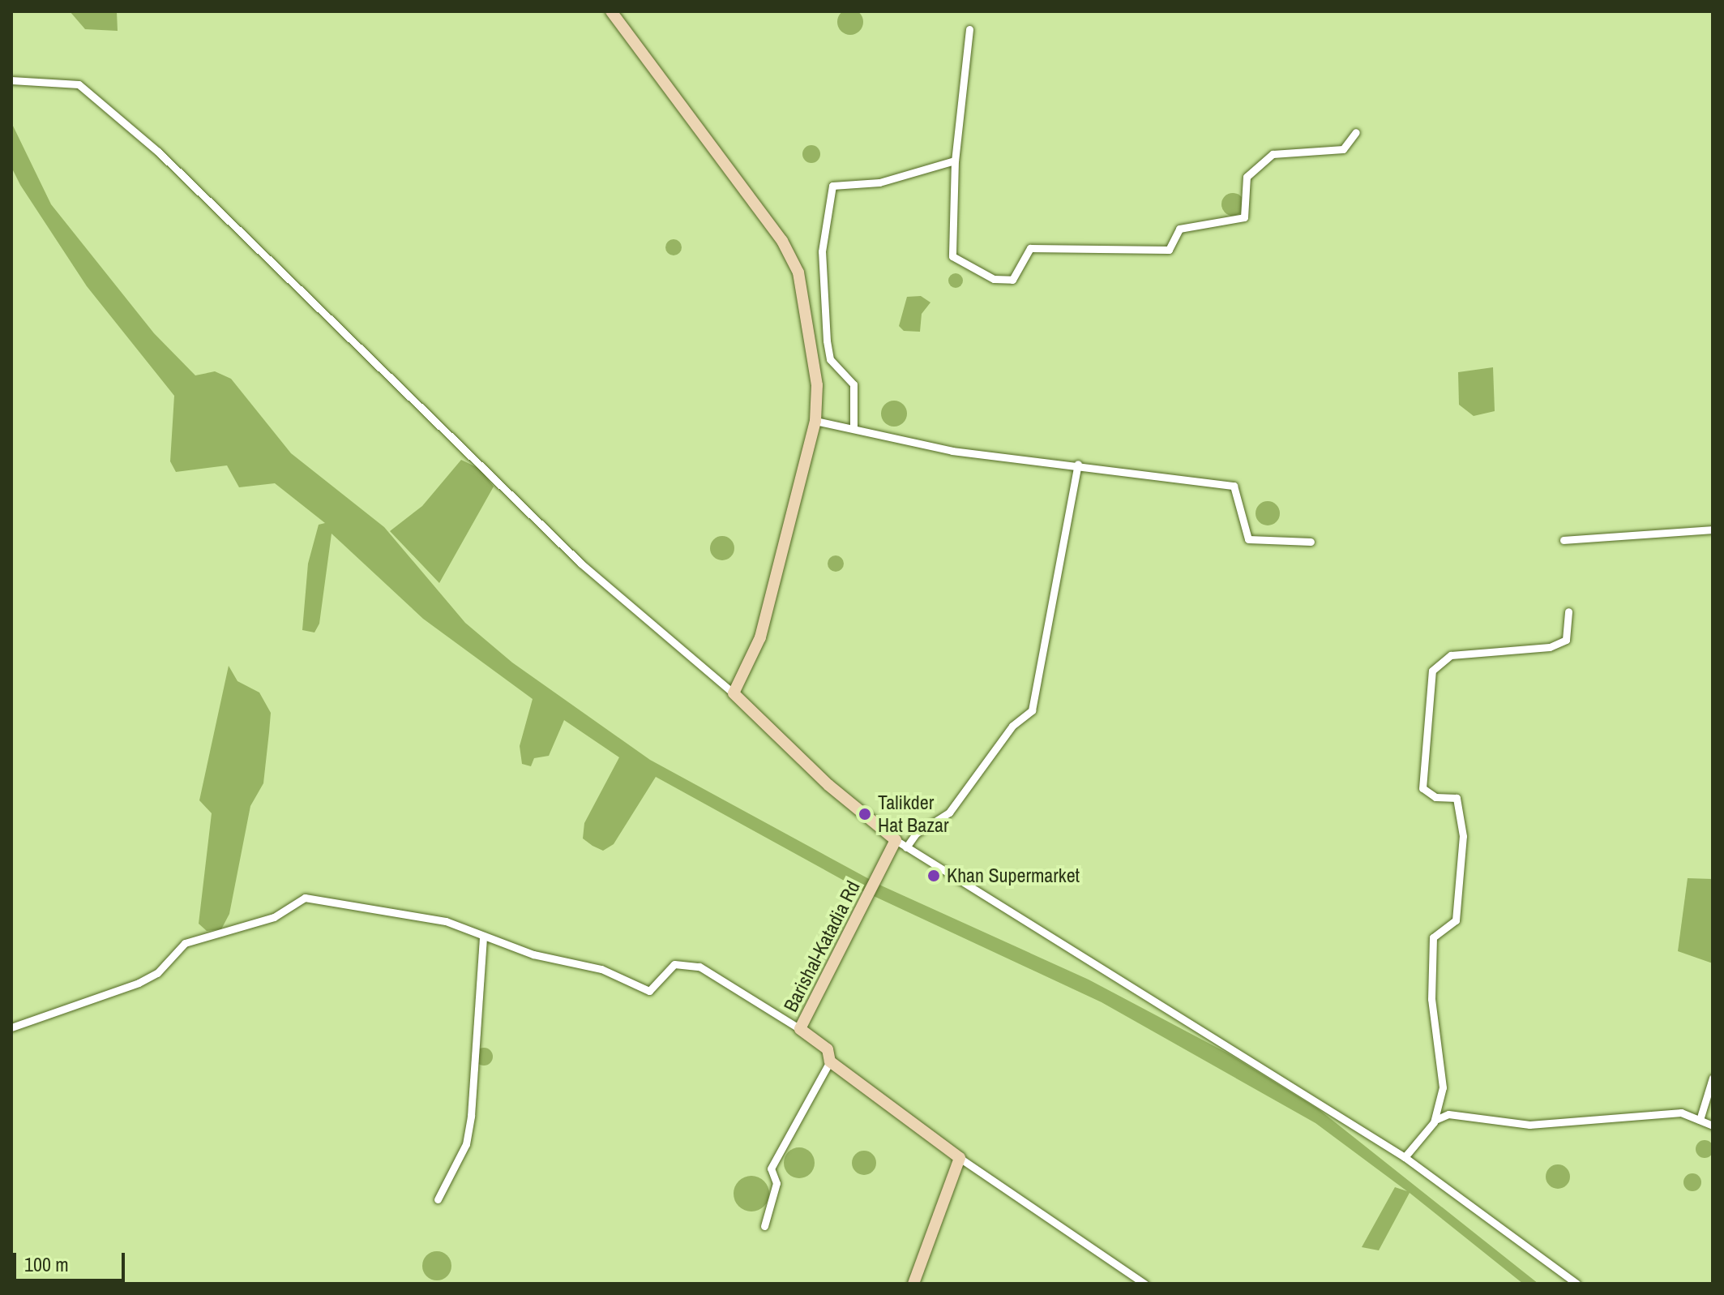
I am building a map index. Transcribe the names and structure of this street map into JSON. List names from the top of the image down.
{
  "streets": {
    "main road": ["Barishal-Katadia Rd"]
  },
  "places": ["Talikder Hat Bazar", "Khan Supermarket"],
  "scale_bar": "100 m"
}
